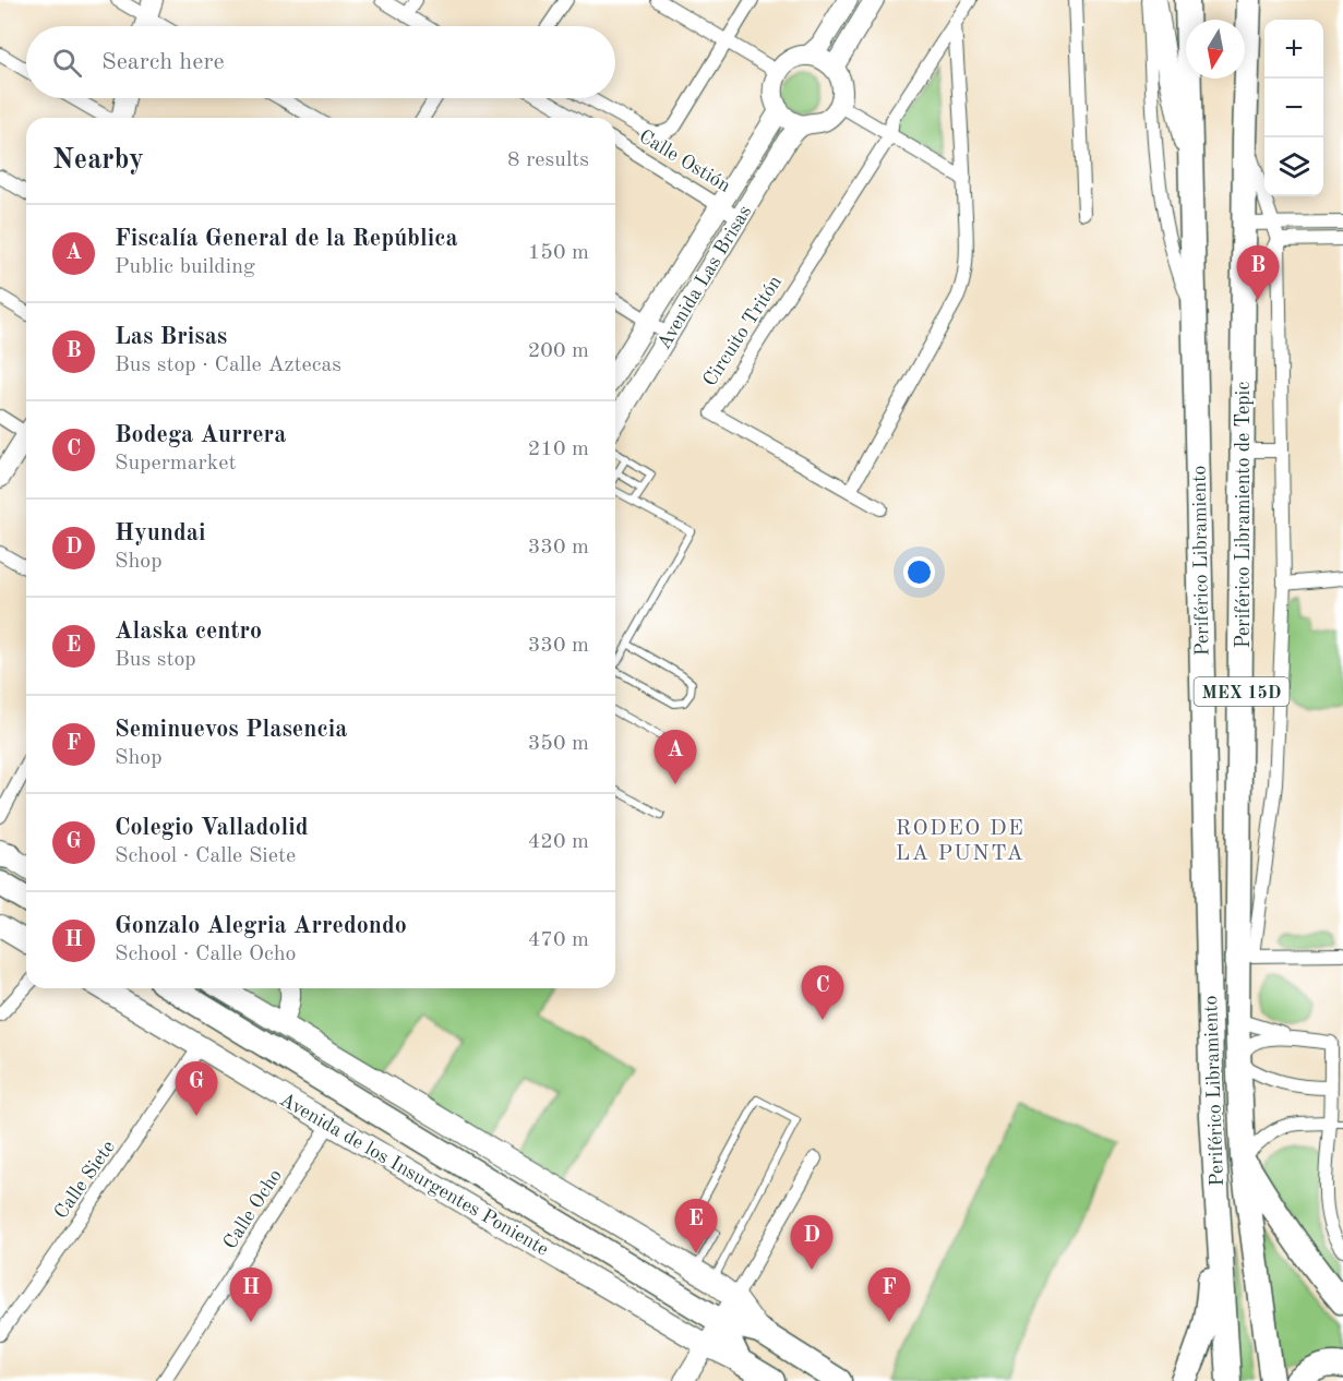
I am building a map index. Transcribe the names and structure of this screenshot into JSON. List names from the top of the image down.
{
  "streets": {
    "highway": [
      "Periférico Libramiento de Tepic",
      "Periférico Libramiento",
      "MEX 15D",
      "Avenida de los Insurgentes Poniente"
    ],
    "street": [
      "Calle Ostión",
      "Avenida Las Brisas",
      "Circuito Tritón",
      "Calle Siete",
      "Calle Ocho"
    ]
  },
  "crossings": [
    ["Calle Ostión", "Avenida Las Brisas"],
    ["Avenida de los Insurgentes Poniente", "Calle Siete"],
    ["Avenida de los Insurgentes Poniente", "Calle Ocho"]
  ],
  "districts": ["RODEO DE LA PUNTA"],
  "north": "bottom",
  "page": {
    "map_buttons": ["+", "−"],
    "search": "Search here",
    "heading": ["Nearby", "8 results"],
    "list": [
      {
        "mark": "A",
        "name": "Fiscalía General de la República",
        "note": "Public building",
        "value": "150 m"
      },
      {
        "mark": "B",
        "name": "Las Brisas",
        "note": "Bus stop · Calle Aztecas",
        "value": "200 m"
      },
      {
        "mark": "C",
        "name": "Bodega Aurrera",
        "note": "Supermarket",
        "value": "210 m"
      },
      {
        "mark": "D",
        "name": "Hyundai",
        "note": "Shop",
        "value": "330 m"
      },
      {
        "mark": "E",
        "name": "Alaska centro",
        "note": "Bus stop",
        "value": "330 m"
      },
      {
        "mark": "F",
        "name": "Seminuevos Plasencia",
        "note": "Shop",
        "value": "350 m"
      },
      {
        "mark": "G",
        "name": "Colegio Valladolid",
        "note": "School · Calle Siete",
        "value": "420 m"
      },
      {
        "mark": "H",
        "name": "Gonzalo Alegria Arredondo",
        "note": "School · Calle Ocho",
        "value": "470 m"
      }
    ],
    "pins": [
      "B",
      "A",
      "C",
      "G",
      "E",
      "D",
      "F",
      "H"
    ]
  }
}
